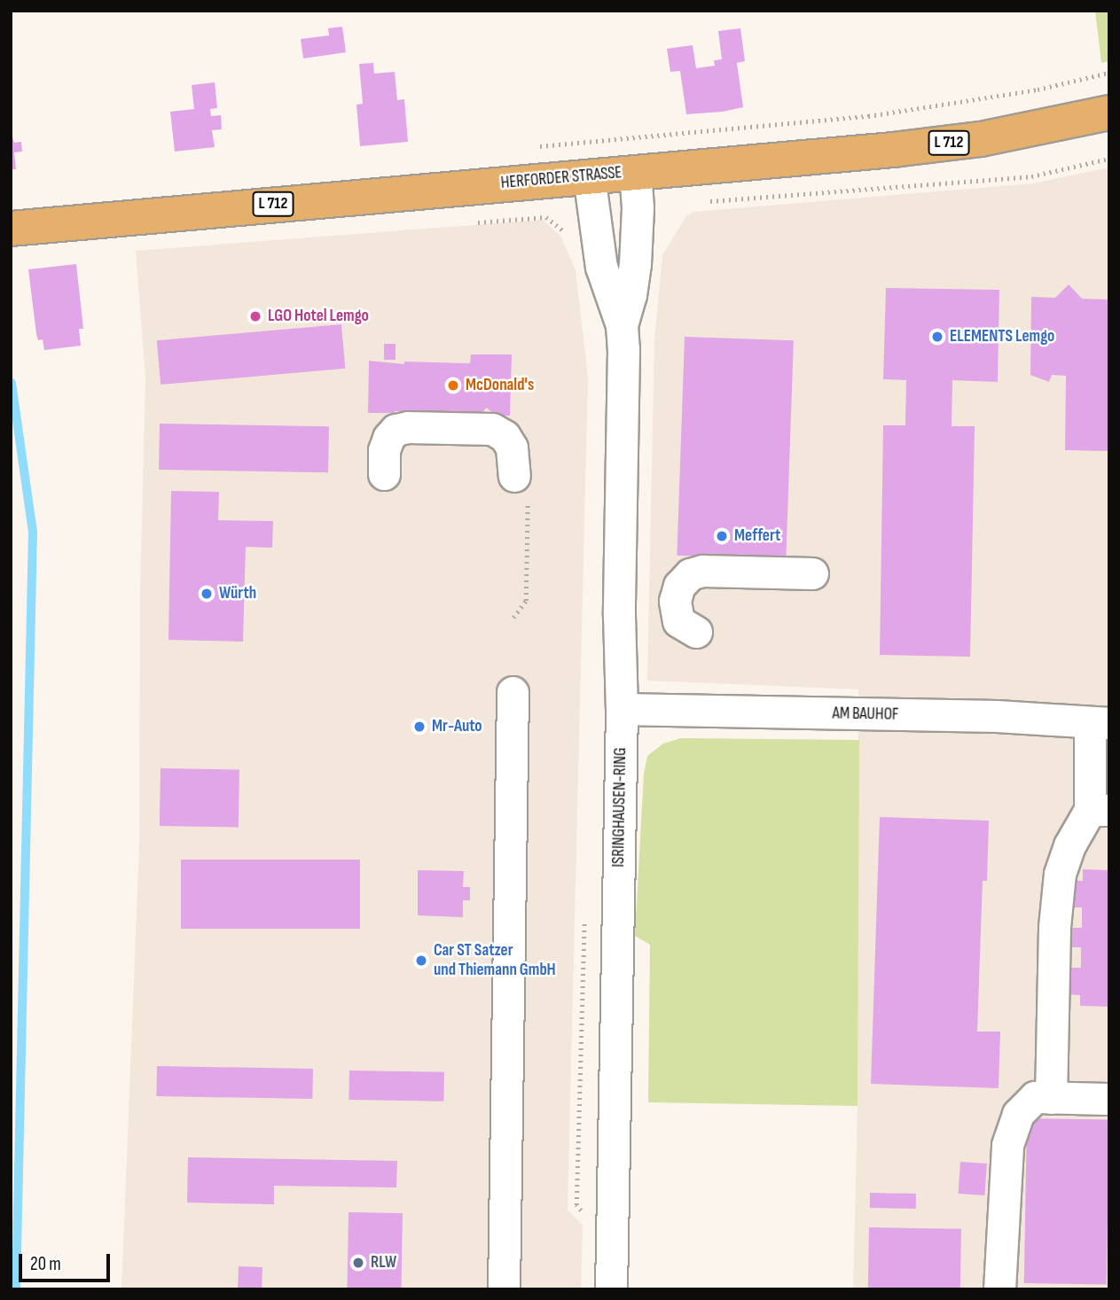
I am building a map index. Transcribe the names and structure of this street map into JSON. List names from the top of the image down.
{
  "streets": {
    "main road": ["L 712", "HERFORDER STRASSE"],
    "street": ["AM BAUHOF", "ISRINGHAUSEN-RING"]
  },
  "crossings": [
    ["HERFORDER STRASSE", "ISRINGHAUSEN-RING"],
    ["AM BAUHOF", "ISRINGHAUSEN-RING"]
  ],
  "places": [
    "LGO Hotel Lemgo",
    "ELEMENTS Lemgo",
    "McDonald's",
    "Meffert",
    "Würth",
    "Mr-Auto",
    "Car ST Satzer und Thiemann GmbH",
    "RLW"
  ],
  "scale_bar": "20 m"
}
